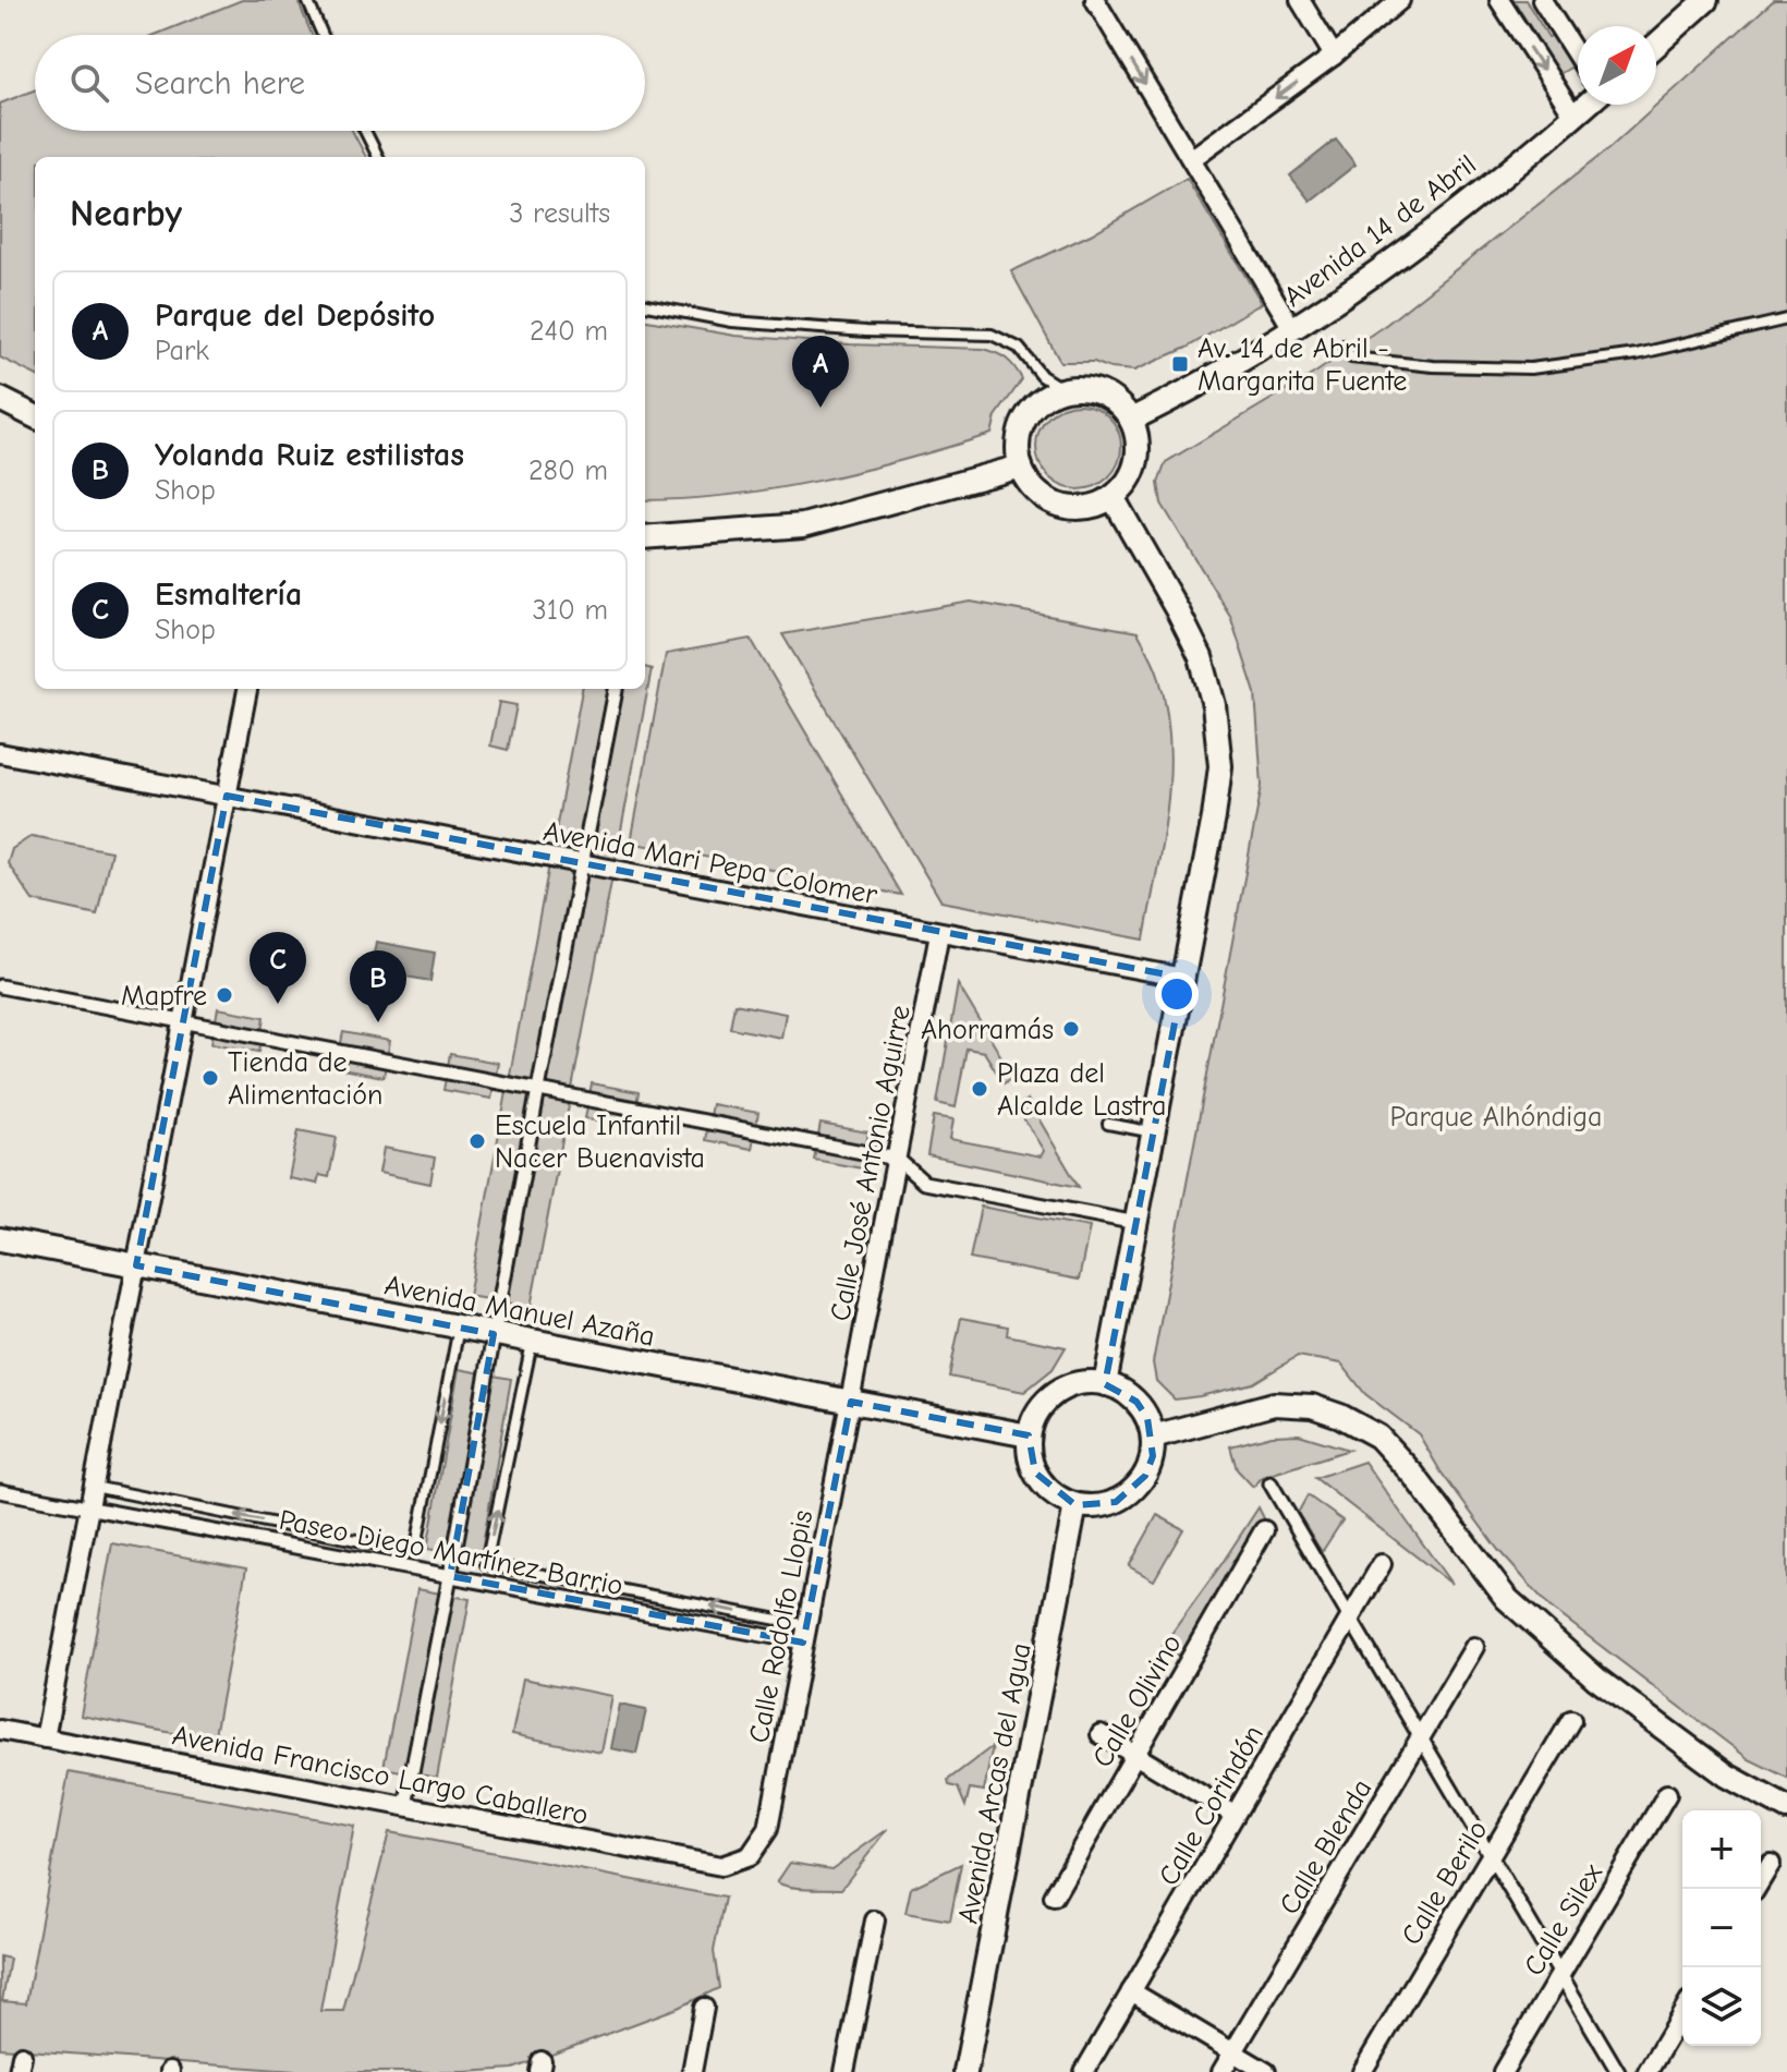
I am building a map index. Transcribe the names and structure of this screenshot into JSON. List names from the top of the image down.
{
  "streets": {
    "street": [
      "Avenida 14 de Abril",
      "Avenida Mari Pepa Colomer",
      "Calle José Antonio Aguirre",
      "Avenida Manuel Azaña",
      "Paseo Diego Martínez Barrio",
      "Calle Rodolfo Llopis",
      "Calle Olivino",
      "Avenida Francisco Largo Caballero",
      "Avenida Arcas del Agua",
      "Calle Corindón",
      "Calle Blenda",
      "Calle Berilo",
      "Calle Silex"
    ]
  },
  "crossings": [
    ["Avenida Mari Pepa Colomer", "Calle José Antonio Aguirre"],
    ["Calle José Antonio Aguirre", "Avenida Manuel Azaña"],
    ["Calle José Antonio Aguirre", "Calle Rodolfo Llopis"],
    ["Avenida Manuel Azaña", "Calle Rodolfo Llopis"],
    ["Avenida Manuel Azaña", "Avenida Arcas del Agua"],
    ["Paseo Diego Martínez Barrio", "Calle Rodolfo Llopis"],
    ["Calle Rodolfo Llopis", "Avenida Francisco Largo Caballero"]
  ],
  "parks": ["Parque Alhóndiga"],
  "places": {
    "transit": ["Av. 14 de Abril - Margarita Fuente"],
    "other": [
      "Mapfre",
      "Ahorramás",
      "Tienda de Alimentación",
      "Plaza del Alcalde Lastra",
      "Escuela Infantil Nacer Buenavista"
    ]
  },
  "north": "top right",
  "page": {
    "search": "Search here",
    "heading": ["Nearby", "3 results"],
    "list": [
      {
        "mark": "A",
        "name": "Parque del Depósito",
        "note": "Park",
        "value": "240 m"
      },
      {
        "mark": "B",
        "name": "Yolanda Ruiz estilistas",
        "note": "Shop",
        "value": "280 m"
      },
      {
        "mark": "C",
        "name": "Esmaltería",
        "note": "Shop",
        "value": "310 m"
      }
    ],
    "pins": ["A", "C", "B"],
    "map_buttons": ["+", "−"]
  }
}
